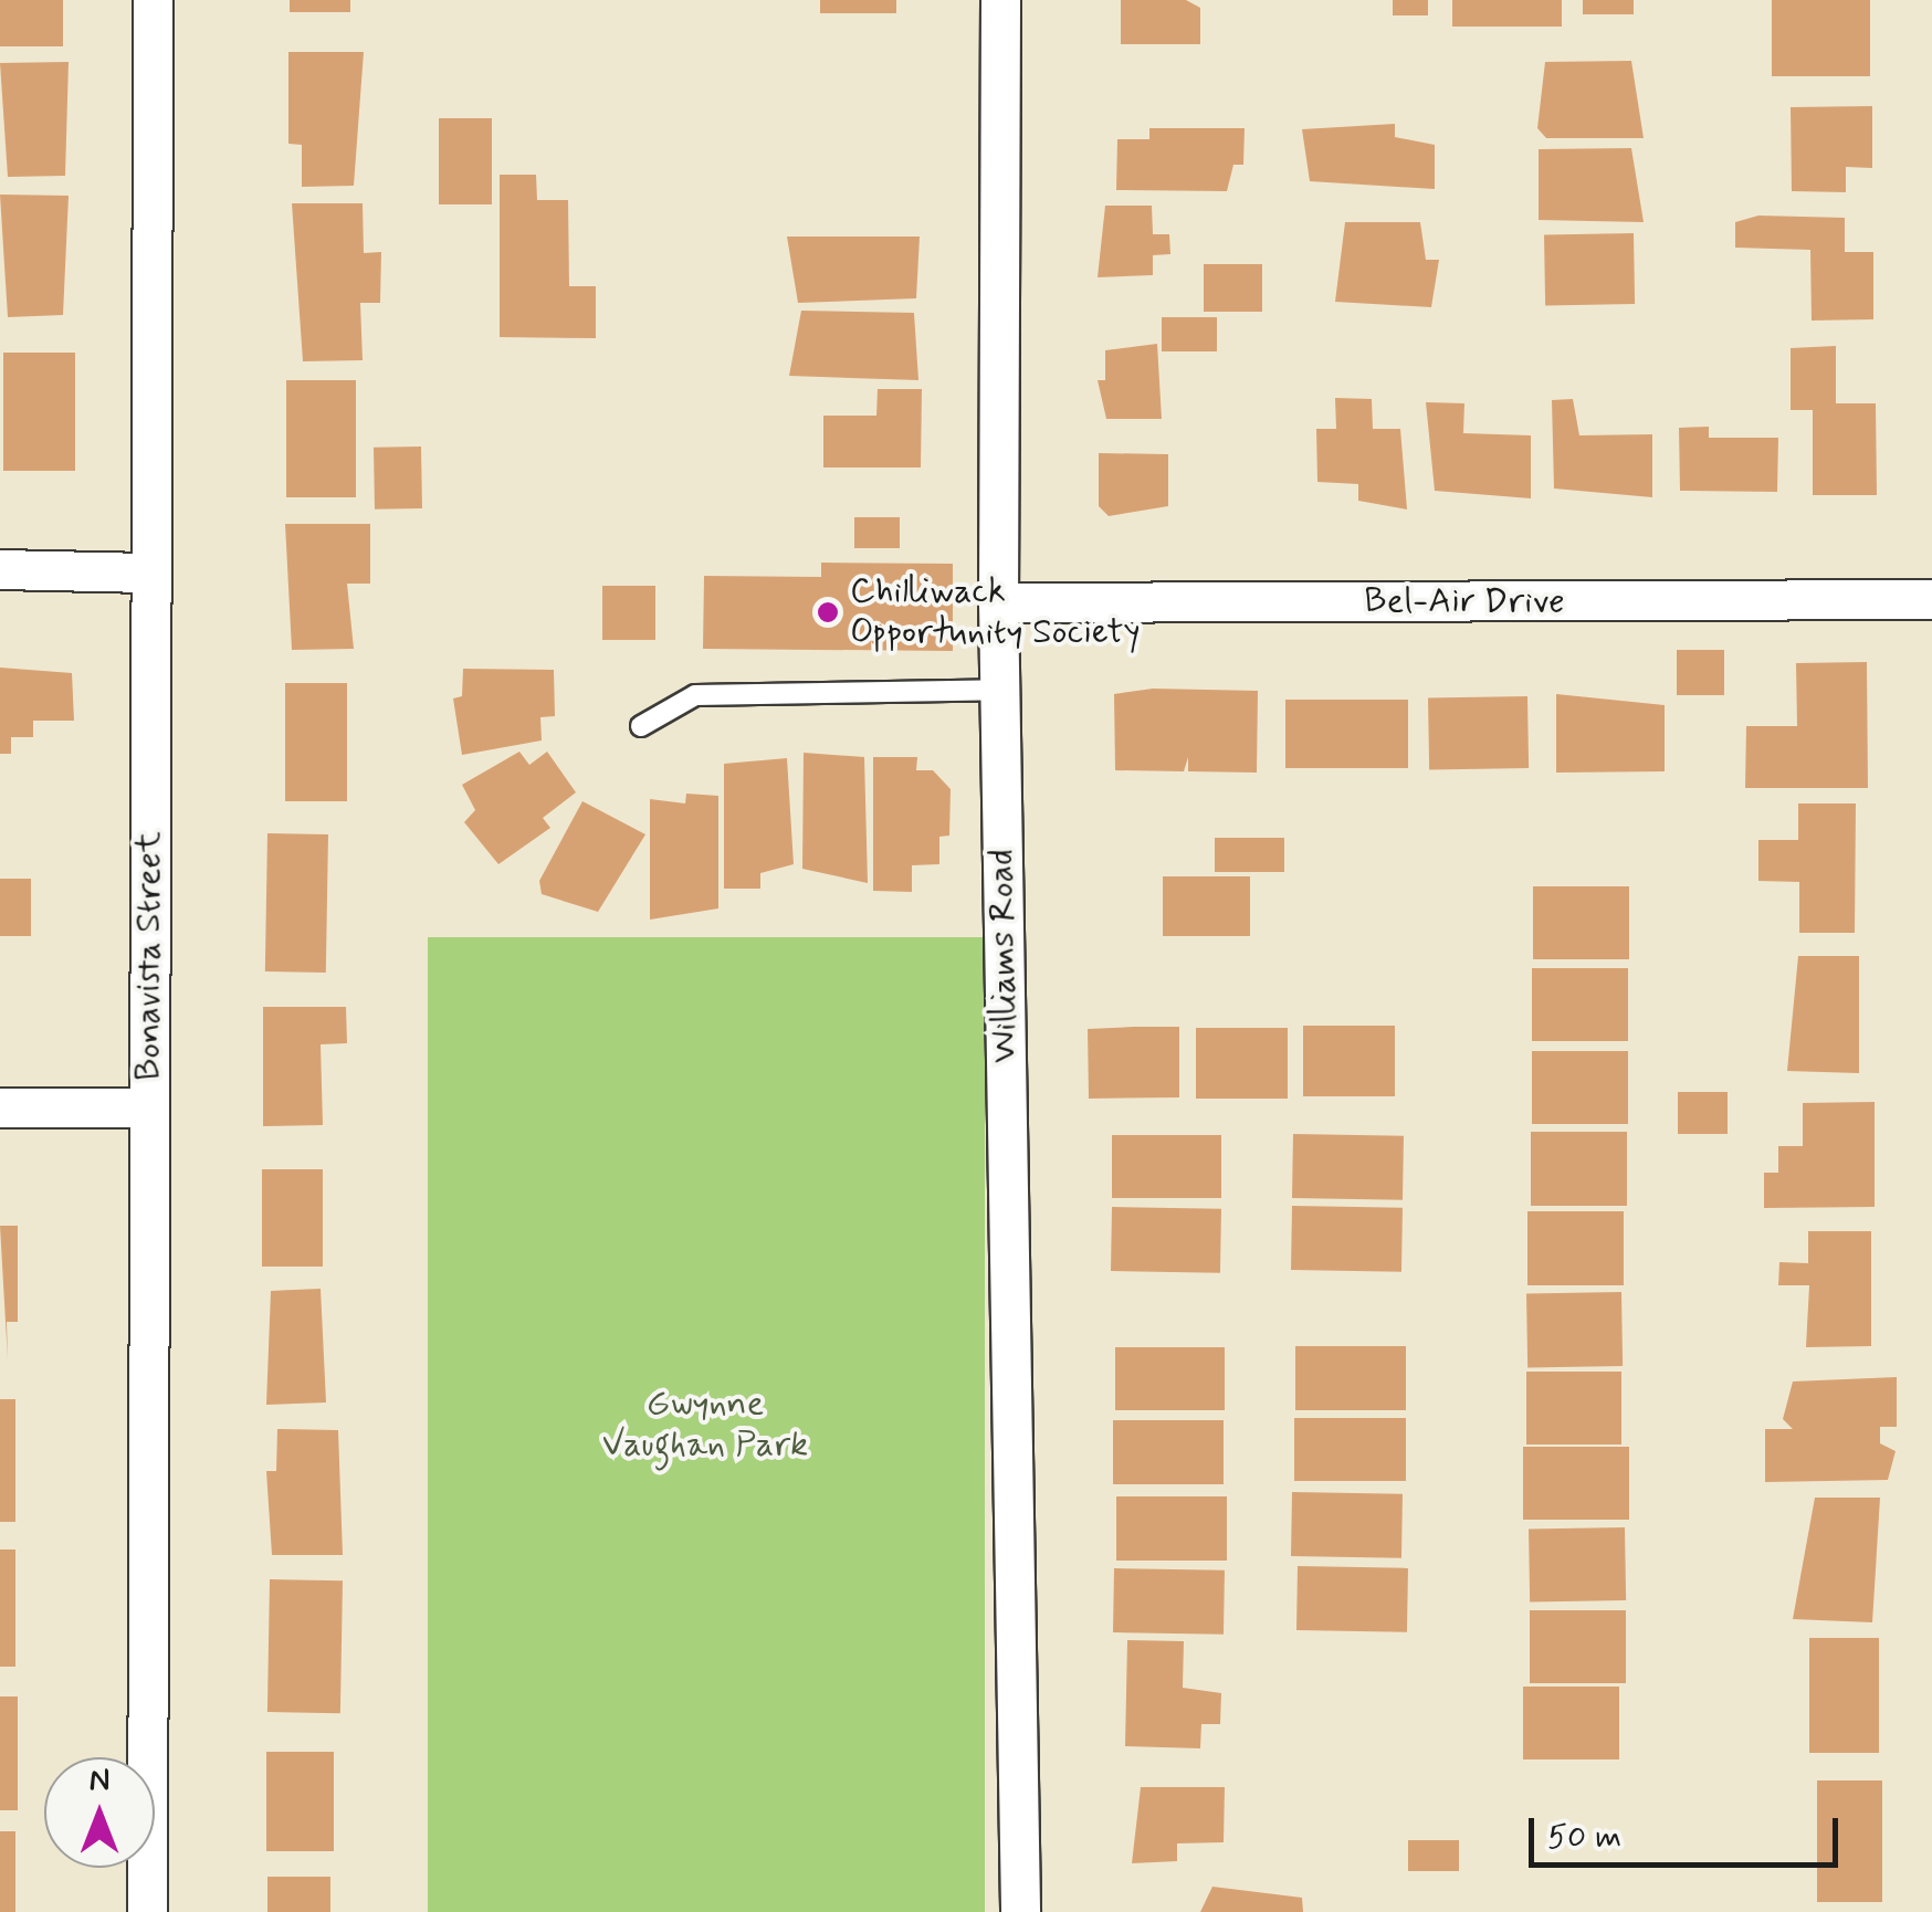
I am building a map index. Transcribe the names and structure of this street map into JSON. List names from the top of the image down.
{
  "streets": {
    "street": ["Bel-Air Drive", "Bonavista Street", "Williams Road"]
  },
  "crossings": [
    ["Bel-Air Drive", "Williams Road"]
  ],
  "parks": ["Gwynne Vaughan Park"],
  "places": ["Chilliwack Opportunity Society"],
  "scale_bar": "50 m",
  "north": "top"
}
